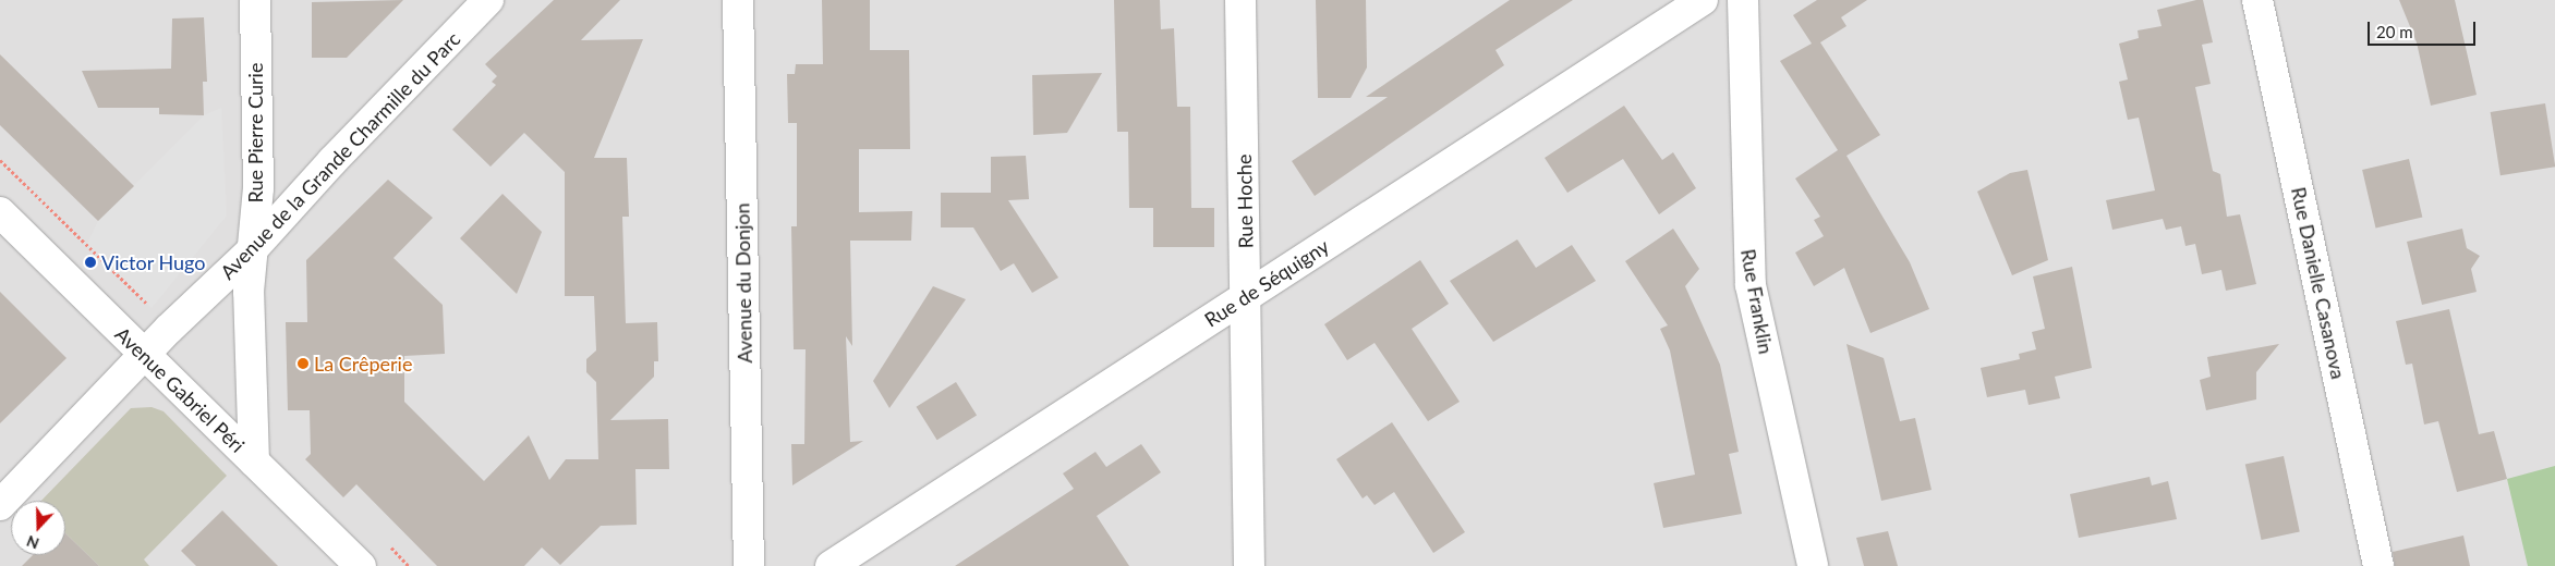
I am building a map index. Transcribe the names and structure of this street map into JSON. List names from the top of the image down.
{
  "streets": {
    "street": [
      "Rue Pierre Curie",
      "Avenue de la Grande Charmille du Parc",
      "Rue Hoche",
      "Avenue du Donjon",
      "Rue de Séquigny",
      "Rue Danielle Casanova",
      "Rue Franklin",
      "Avenue Gabriel Péri"
    ]
  },
  "crossings": [
    ["Rue Pierre Curie", "Avenue de la Grande Charmille du Parc"],
    ["Rue Pierre Curie", "Avenue Gabriel Péri"],
    ["Avenue de la Grande Charmille du Parc", "Avenue Gabriel Péri"],
    ["Rue Hoche", "Rue de Séquigny"]
  ],
  "places": ["Victor Hugo", "La Crêperie"],
  "scale_bar": "20 m",
  "north": "bottom"
}
